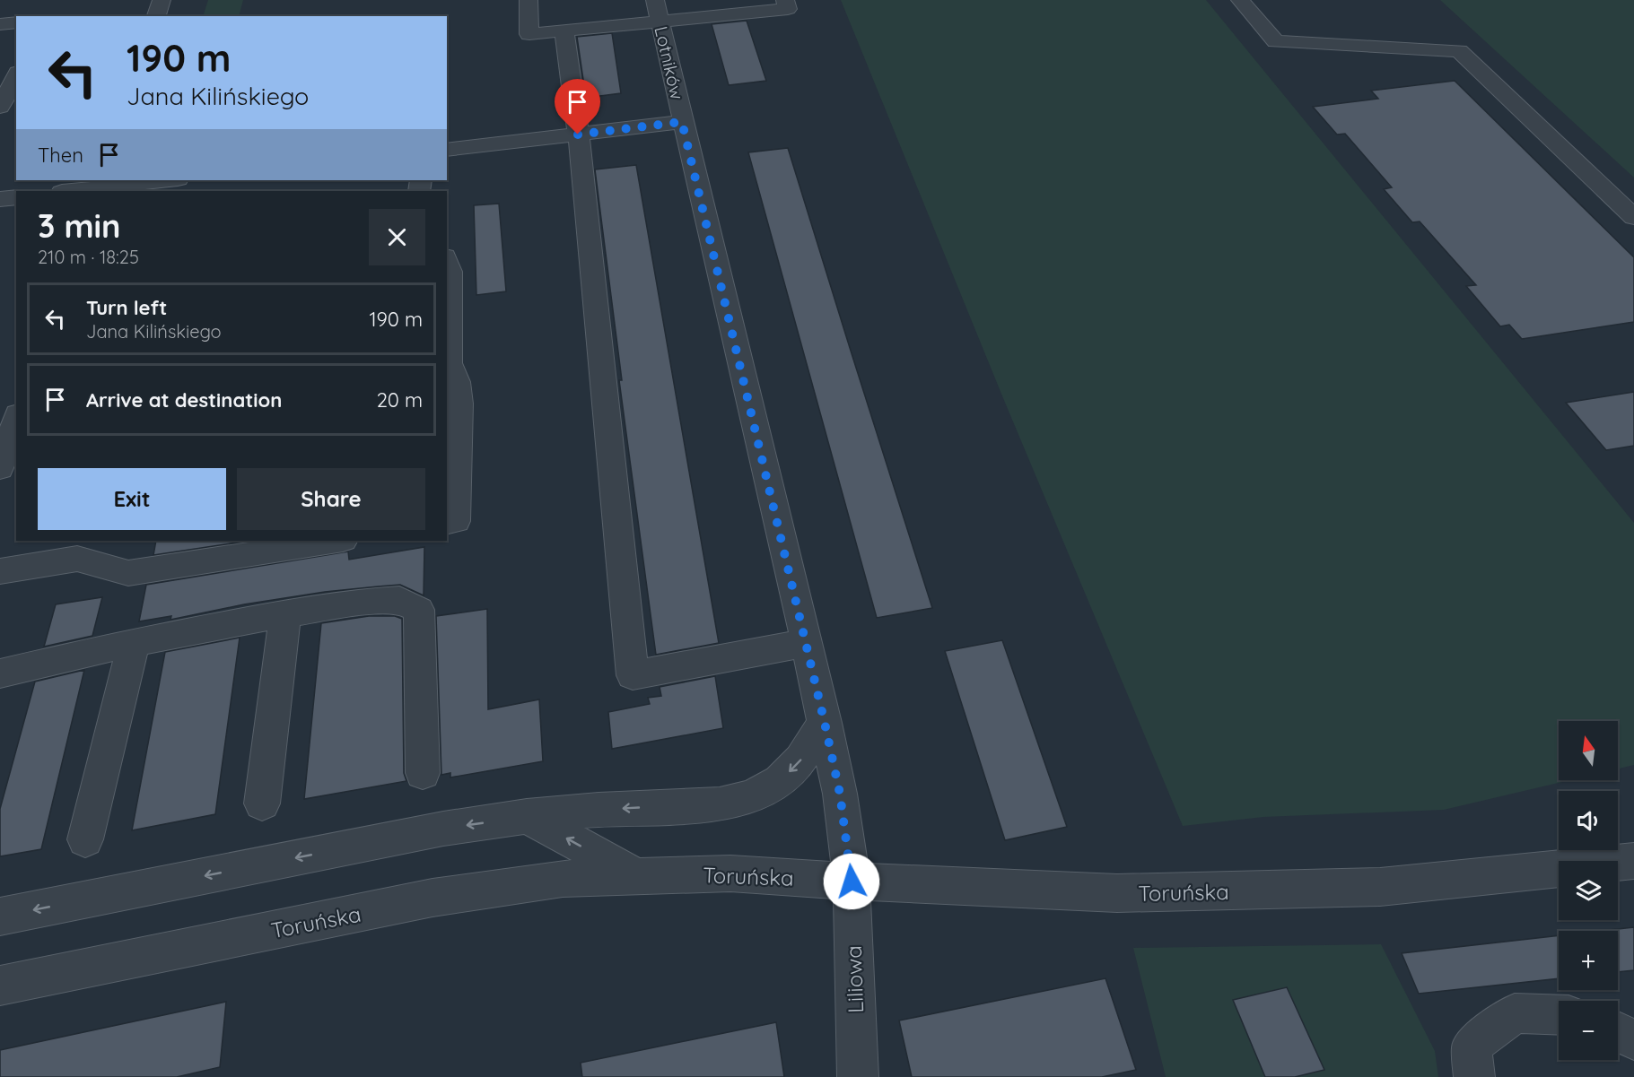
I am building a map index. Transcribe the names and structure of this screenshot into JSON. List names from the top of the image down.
{
  "streets": {
    "street": ["Lotników", "Toruńska", "Liliowa"]
  },
  "crossings": [
    ["Lotników", "Toruńska"],
    ["Lotników", "Liliowa"],
    ["Toruńska", "Liliowa"]
  ],
  "north": "top",
  "page": {
    "turn": ["190 m", "Jana Kilińskiego"],
    "then": "Then",
    "heading": ["3 min", "210 m · 18:25"],
    "list": [
      {
        "name": "Turn left",
        "note": "Jana Kilińskiego",
        "value": "190 m"
      },
      {
        "name": "Arrive at destination",
        "value": "20 m"
      }
    ],
    "buttons": ["Exit", "Share"],
    "map_buttons": ["+", "−"]
  }
}
